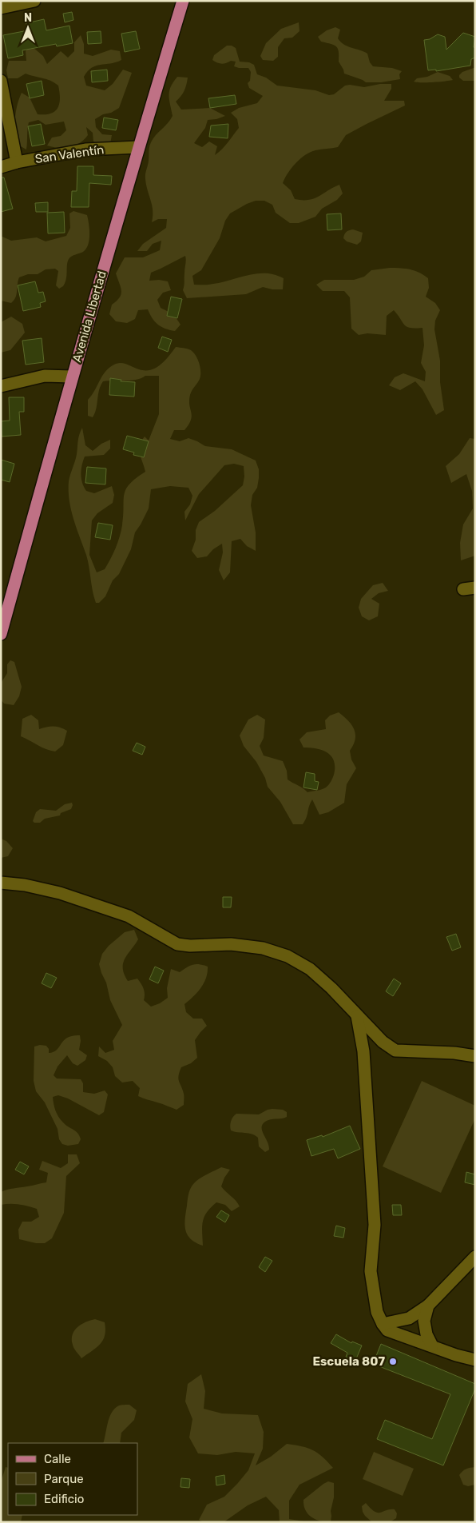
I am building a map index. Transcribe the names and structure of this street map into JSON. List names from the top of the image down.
{
  "streets": {
    "main road": ["Avenida Libertad"],
    "street": ["San Valentín"]
  },
  "crossings": [
    ["San Valentín", "Avenida Libertad"]
  ],
  "places": ["Escuela 807"],
  "legend": ["Calle", "Parque", "Edificio"],
  "north": "top"
}
